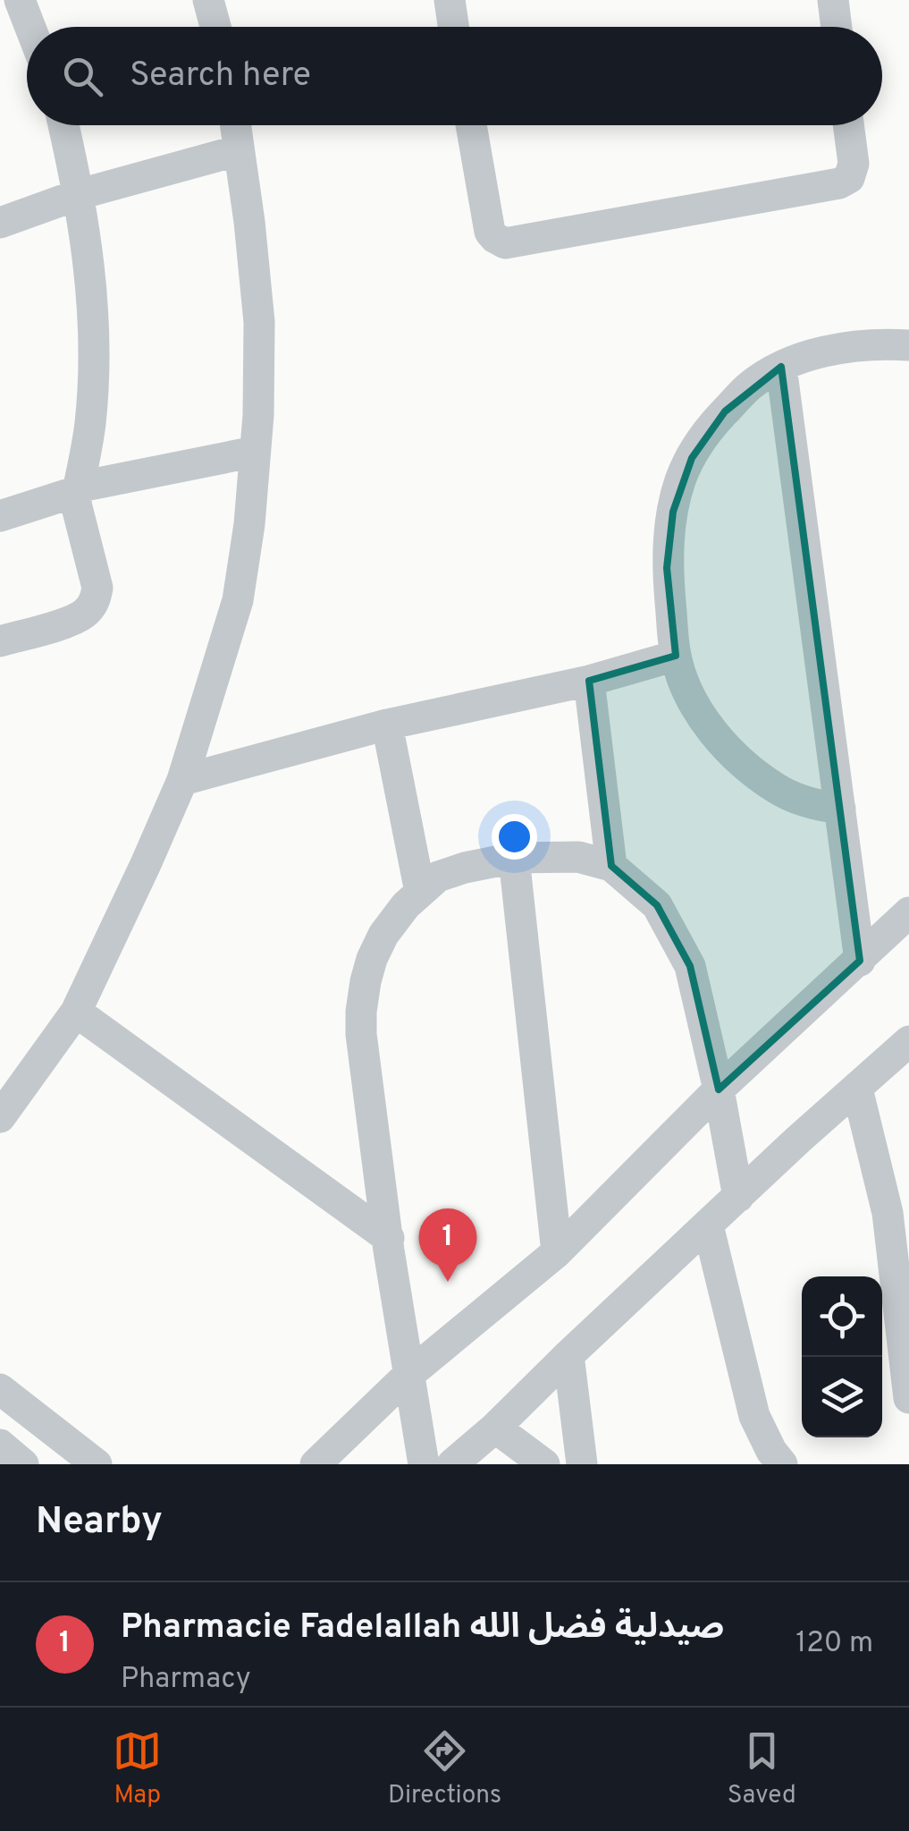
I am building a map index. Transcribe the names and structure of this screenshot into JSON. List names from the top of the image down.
{
  "page": {
    "search": "Search here",
    "pins": "1",
    "heading": "Nearby",
    "list": [
      {
        "mark": "1",
        "name": "Pharmacie Fadelallah صيدلية فضل الله",
        "note": "Pharmacy",
        "value": "120 m"
      }
    ],
    "nav": ["Map", "Directions", "Saved"]
  }
}
